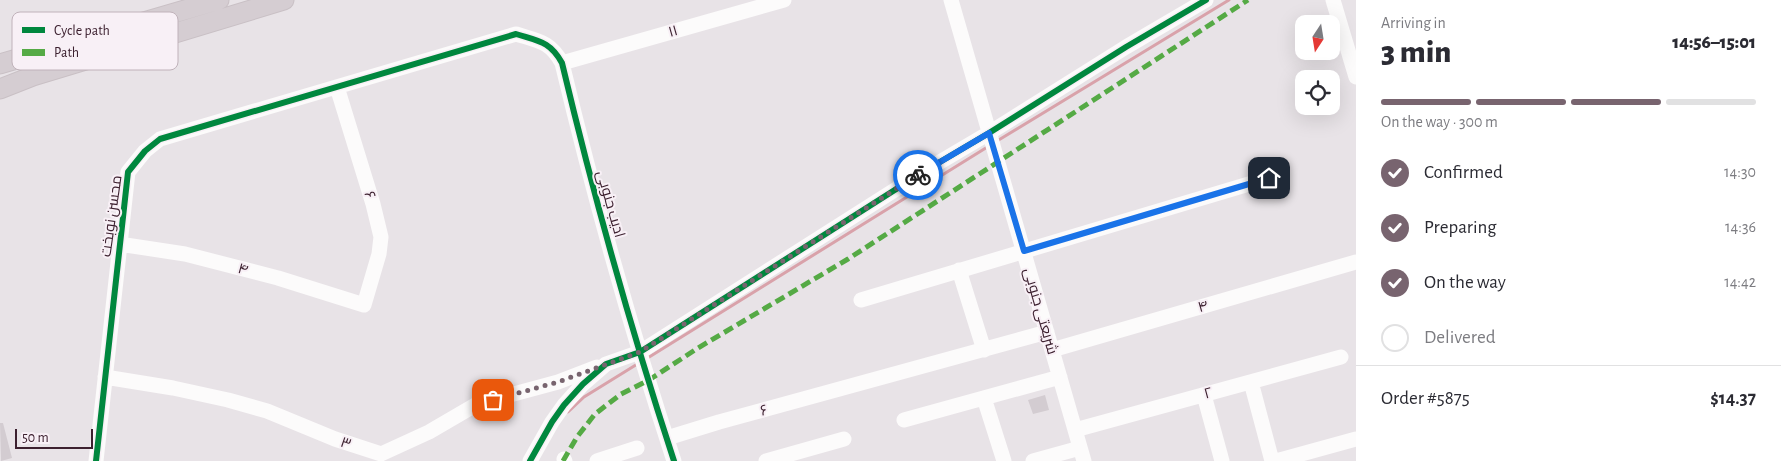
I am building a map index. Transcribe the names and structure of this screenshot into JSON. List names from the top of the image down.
{
  "streets": {
    "street": [
      "۱۱",
      "۶",
      "ادیب جنوبی",
      "محسن نوبخت",
      "۴",
      "شریعتی جنوبی",
      "۲",
      "۳"
    ]
  },
  "crossings": [
    ["۱۱", "ادیب جنوبی"],
    ["۱۱", "محسن نوبخت"],
    ["۶", "ادیب جنوبی"],
    ["۶", "محسن نوبخت"],
    ["۶", "۴"],
    ["۶", "شریعتی جنوبی"],
    ["ادیب جنوبی", "محسن نوبخت"],
    ["ادیب جنوبی", "۳"],
    ["محسن نوبخت", "۴"],
    ["محسن نوبخت", "۳"],
    ["۴", "شریعتی جنوبی"],
    ["شریعتی جنوبی", "۲"],
    ["شریعتی جنوبی", "۳"]
  ],
  "legend": ["Cycle path", "Path"],
  "scale_bar": "50 m",
  "north": "bottom",
  "page": {
    "heading": ["3 min", "Arriving in", "14:56–15:01"],
    "panel": ["Order #5875", "$14.37"],
    "bar": "On the way · 300 m",
    "list": [
      ["Confirmed", "14:30"],
      ["Preparing", "14:36"],
      ["On the way", "14:42"],
      "Delivered"
    ],
    "scale": "50 m"
  }
}
